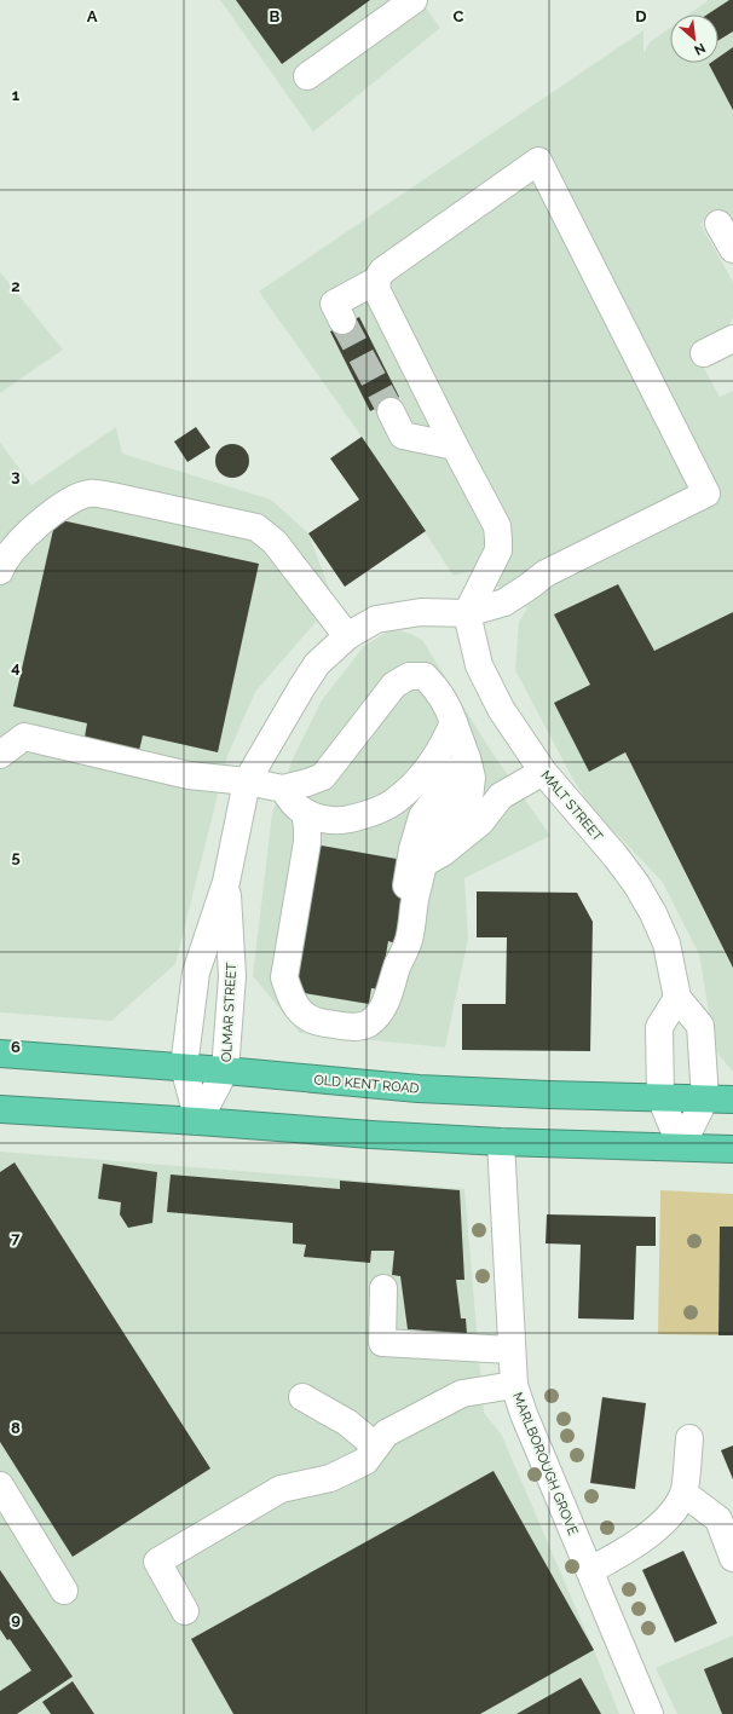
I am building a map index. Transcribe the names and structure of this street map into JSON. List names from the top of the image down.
{
  "streets": {
    "highway": ["OLD KENT ROAD"],
    "street": ["MALT STREET", "OLMAR STREET", "MARLBOROUGH GROVE"]
  },
  "crossings": [
    ["MALT STREET", "OLMAR STREET"],
    ["MALT STREET", "OLD KENT ROAD"],
    ["OLMAR STREET", "OLD KENT ROAD"]
  ],
  "north": "bottom right",
  "grid": {
    "columns": [
      "A",
      "B",
      "C",
      "D"
    ],
    "rows": [
      "1",
      "2",
      "3",
      "4",
      "5",
      "6",
      "7",
      "8",
      "9"
    ]
  }
}
